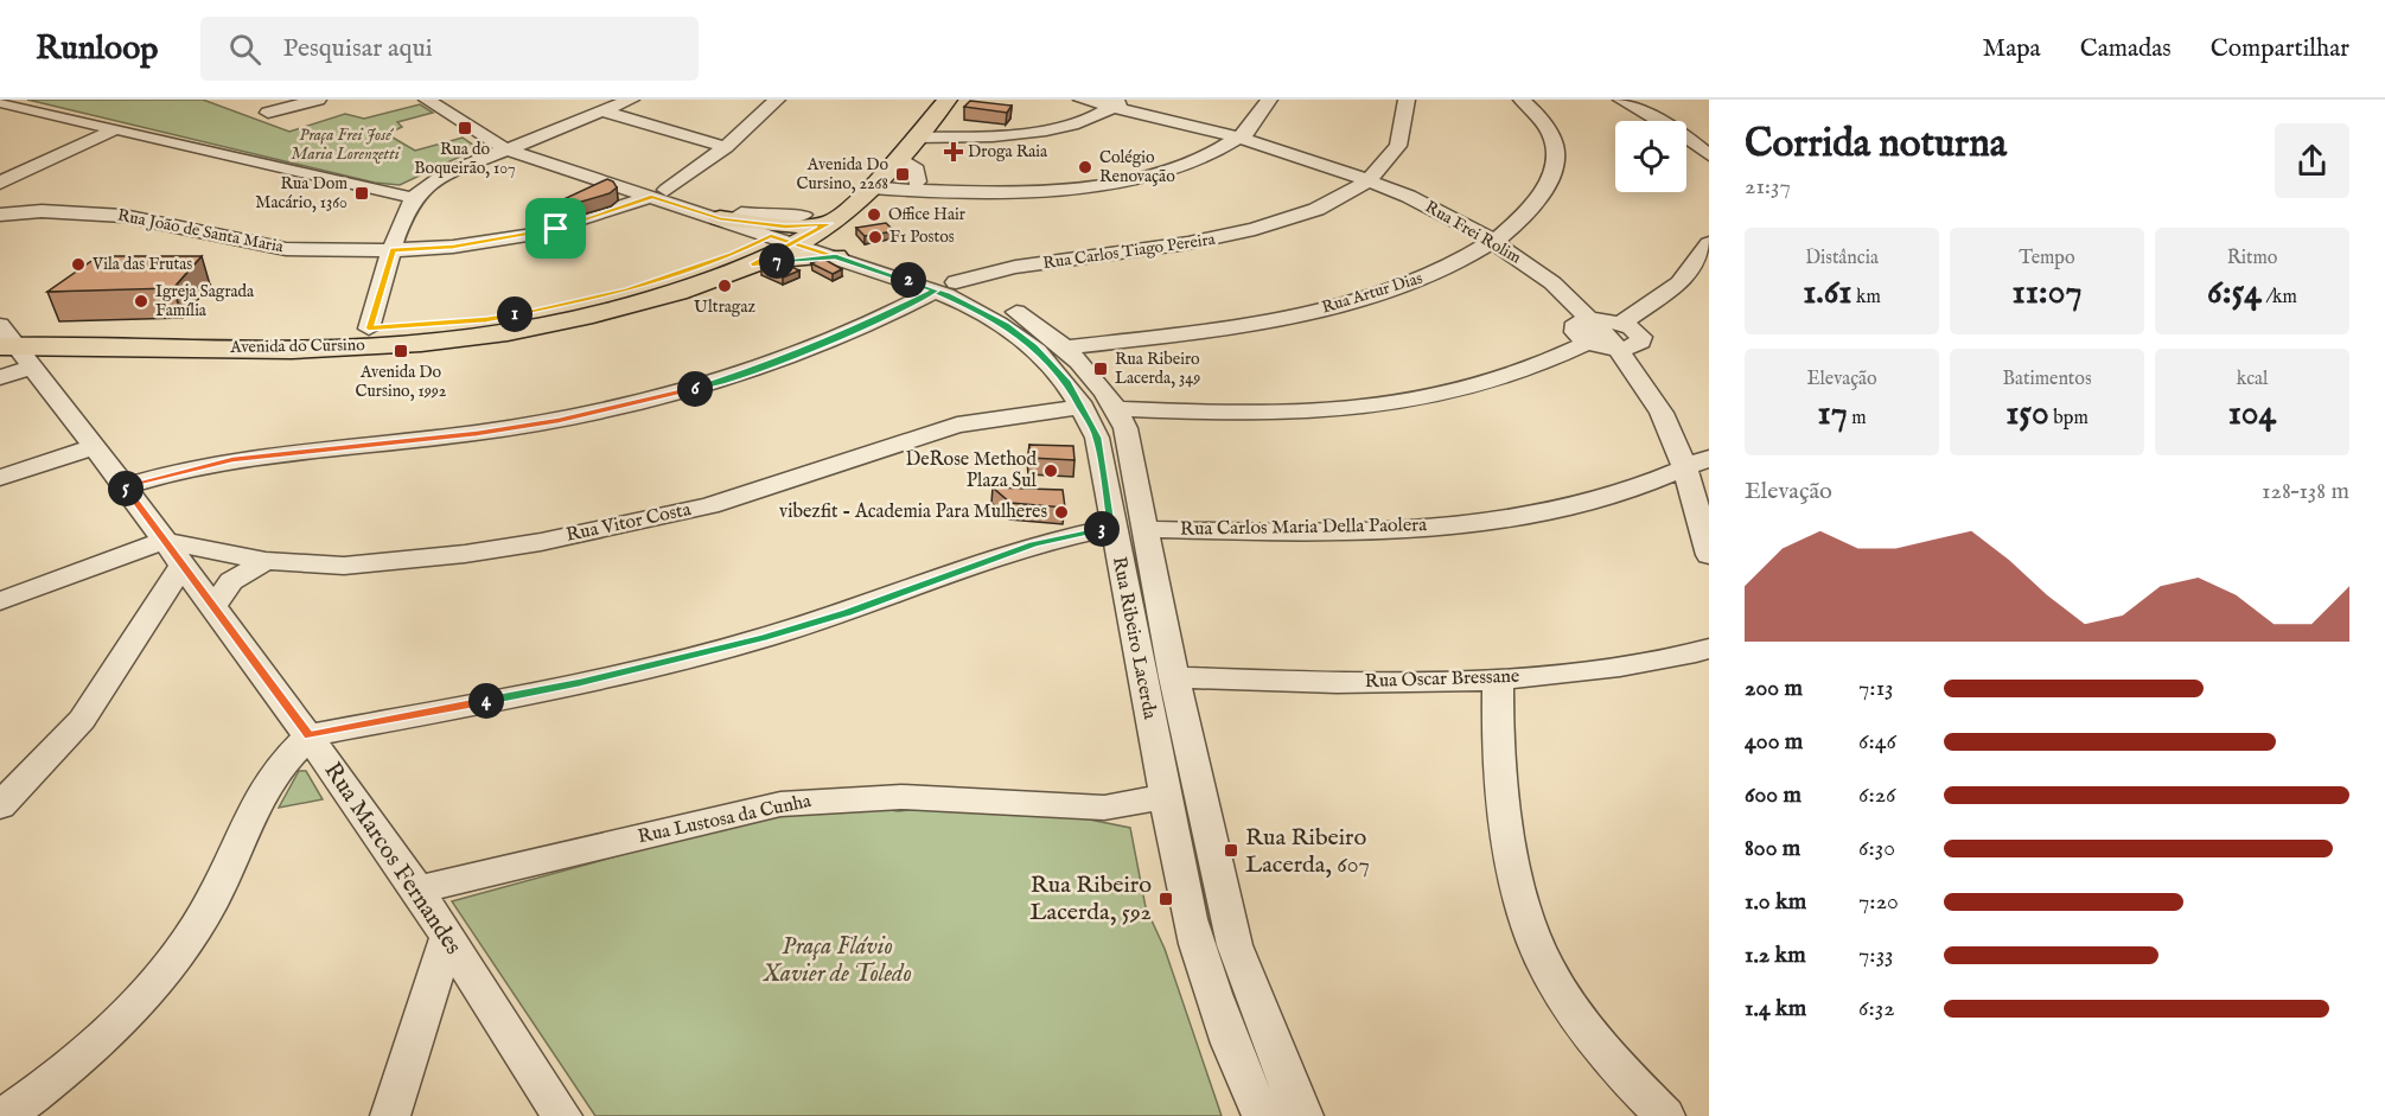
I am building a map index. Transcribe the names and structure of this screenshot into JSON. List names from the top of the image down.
{
  "streets": {
    "main road": ["Avenida do Cursino"],
    "street": [
      "Rua João de Santa Maria",
      "Rua Frei Rolim",
      "Rua Carlos Tiago Pereira",
      "Rua Artur Dias",
      "Rua Vitor Costa",
      "Rua Carlos Maria Della Paolera",
      "Rua Ribeiro Lacerda",
      "Rua Oscar Bressane",
      "Rua Lustosa da Cunha",
      "Rua Marcos Fernandes"
    ]
  },
  "crossings": [
    ["Rua João de Santa Maria", "Rua Ribeiro Lacerda"],
    ["Rua Frei Rolim", "Rua Carlos Tiago Pereira"],
    ["Rua Frei Rolim", "Rua Artur Dias"],
    ["Rua Frei Rolim", "Rua Carlos Maria Della Paolera"],
    ["Rua Carlos Tiago Pereira", "Rua Ribeiro Lacerda"],
    ["Rua Carlos Tiago Pereira", "Rua Marcos Fernandes"],
    ["Rua Artur Dias", "Rua Ribeiro Lacerda"],
    ["Avenida do Cursino", "Rua Ribeiro Lacerda"],
    ["Avenida do Cursino", "Rua Marcos Fernandes"],
    ["Rua Vitor Costa", "Rua Ribeiro Lacerda"],
    ["Rua Vitor Costa", "Rua Marcos Fernandes"],
    ["Rua Carlos Maria Della Paolera", "Rua Ribeiro Lacerda"],
    ["Rua Ribeiro Lacerda", "Rua Oscar Bressane"],
    ["Rua Ribeiro Lacerda", "Rua Lustosa da Cunha"],
    ["Rua Lustosa da Cunha", "Rua Marcos Fernandes"]
  ],
  "parks": ["Praça Frei José Maria Lorenzetti", "Praça Flávio Xavier de Toledo"],
  "places": {
    "transit": [
      "Rua do Boqueirão, 107",
      "Avenida Do Cursino, 2268",
      "Rua Dom Macário, 1360",
      "Avenida Do Cursino, 1992",
      "Rua Ribeiro Lacerda, 349",
      "Rua Ribeiro Lacerda, 607",
      "Rua Ribeiro Lacerda, 592"
    ],
    "health": ["Droga Raia"],
    "other": [
      "Colégio Renovação",
      "Office Hair",
      "F1 Postos",
      "Vila das Frutas",
      "Ultragaz",
      "Igreja Sagrada Família",
      "DeRose Method Plaza Sul",
      "vibezfit - Academia Para Mulheres"
    ]
  },
  "page": {
    "header": "Runloop",
    "search": "Pesquisar aqui",
    "nav": ["Mapa", "Camadas", "Compartilhar"],
    "heading": ["Corrida noturna", "21:37"],
    "stats": [
      ["Distância", "1.61 km"],
      ["Tempo", "11:07"],
      ["Ritmo", "6:54 /km"],
      ["Elevação", "17 m"],
      ["Batimentos", "150 bpm"],
      ["kcal", "104"]
    ],
    "pins": [
      "7",
      "2",
      "1",
      "6",
      "5",
      "3",
      "4"
    ],
    "chart": ["Elevação", "128–138 m"],
    "list": [
      {
        "name": "200 m",
        "note": "7:13"
      },
      {
        "name": "400 m",
        "note": "6:46"
      },
      {
        "name": "600 m",
        "note": "6:26"
      },
      {
        "name": "800 m",
        "note": "6:30"
      },
      {
        "name": "1.0 km",
        "note": "7:20"
      },
      {
        "name": "1.2 km",
        "note": "7:33"
      },
      {
        "name": "1.4 km",
        "note": "6:32"
      }
    ]
  }
}
